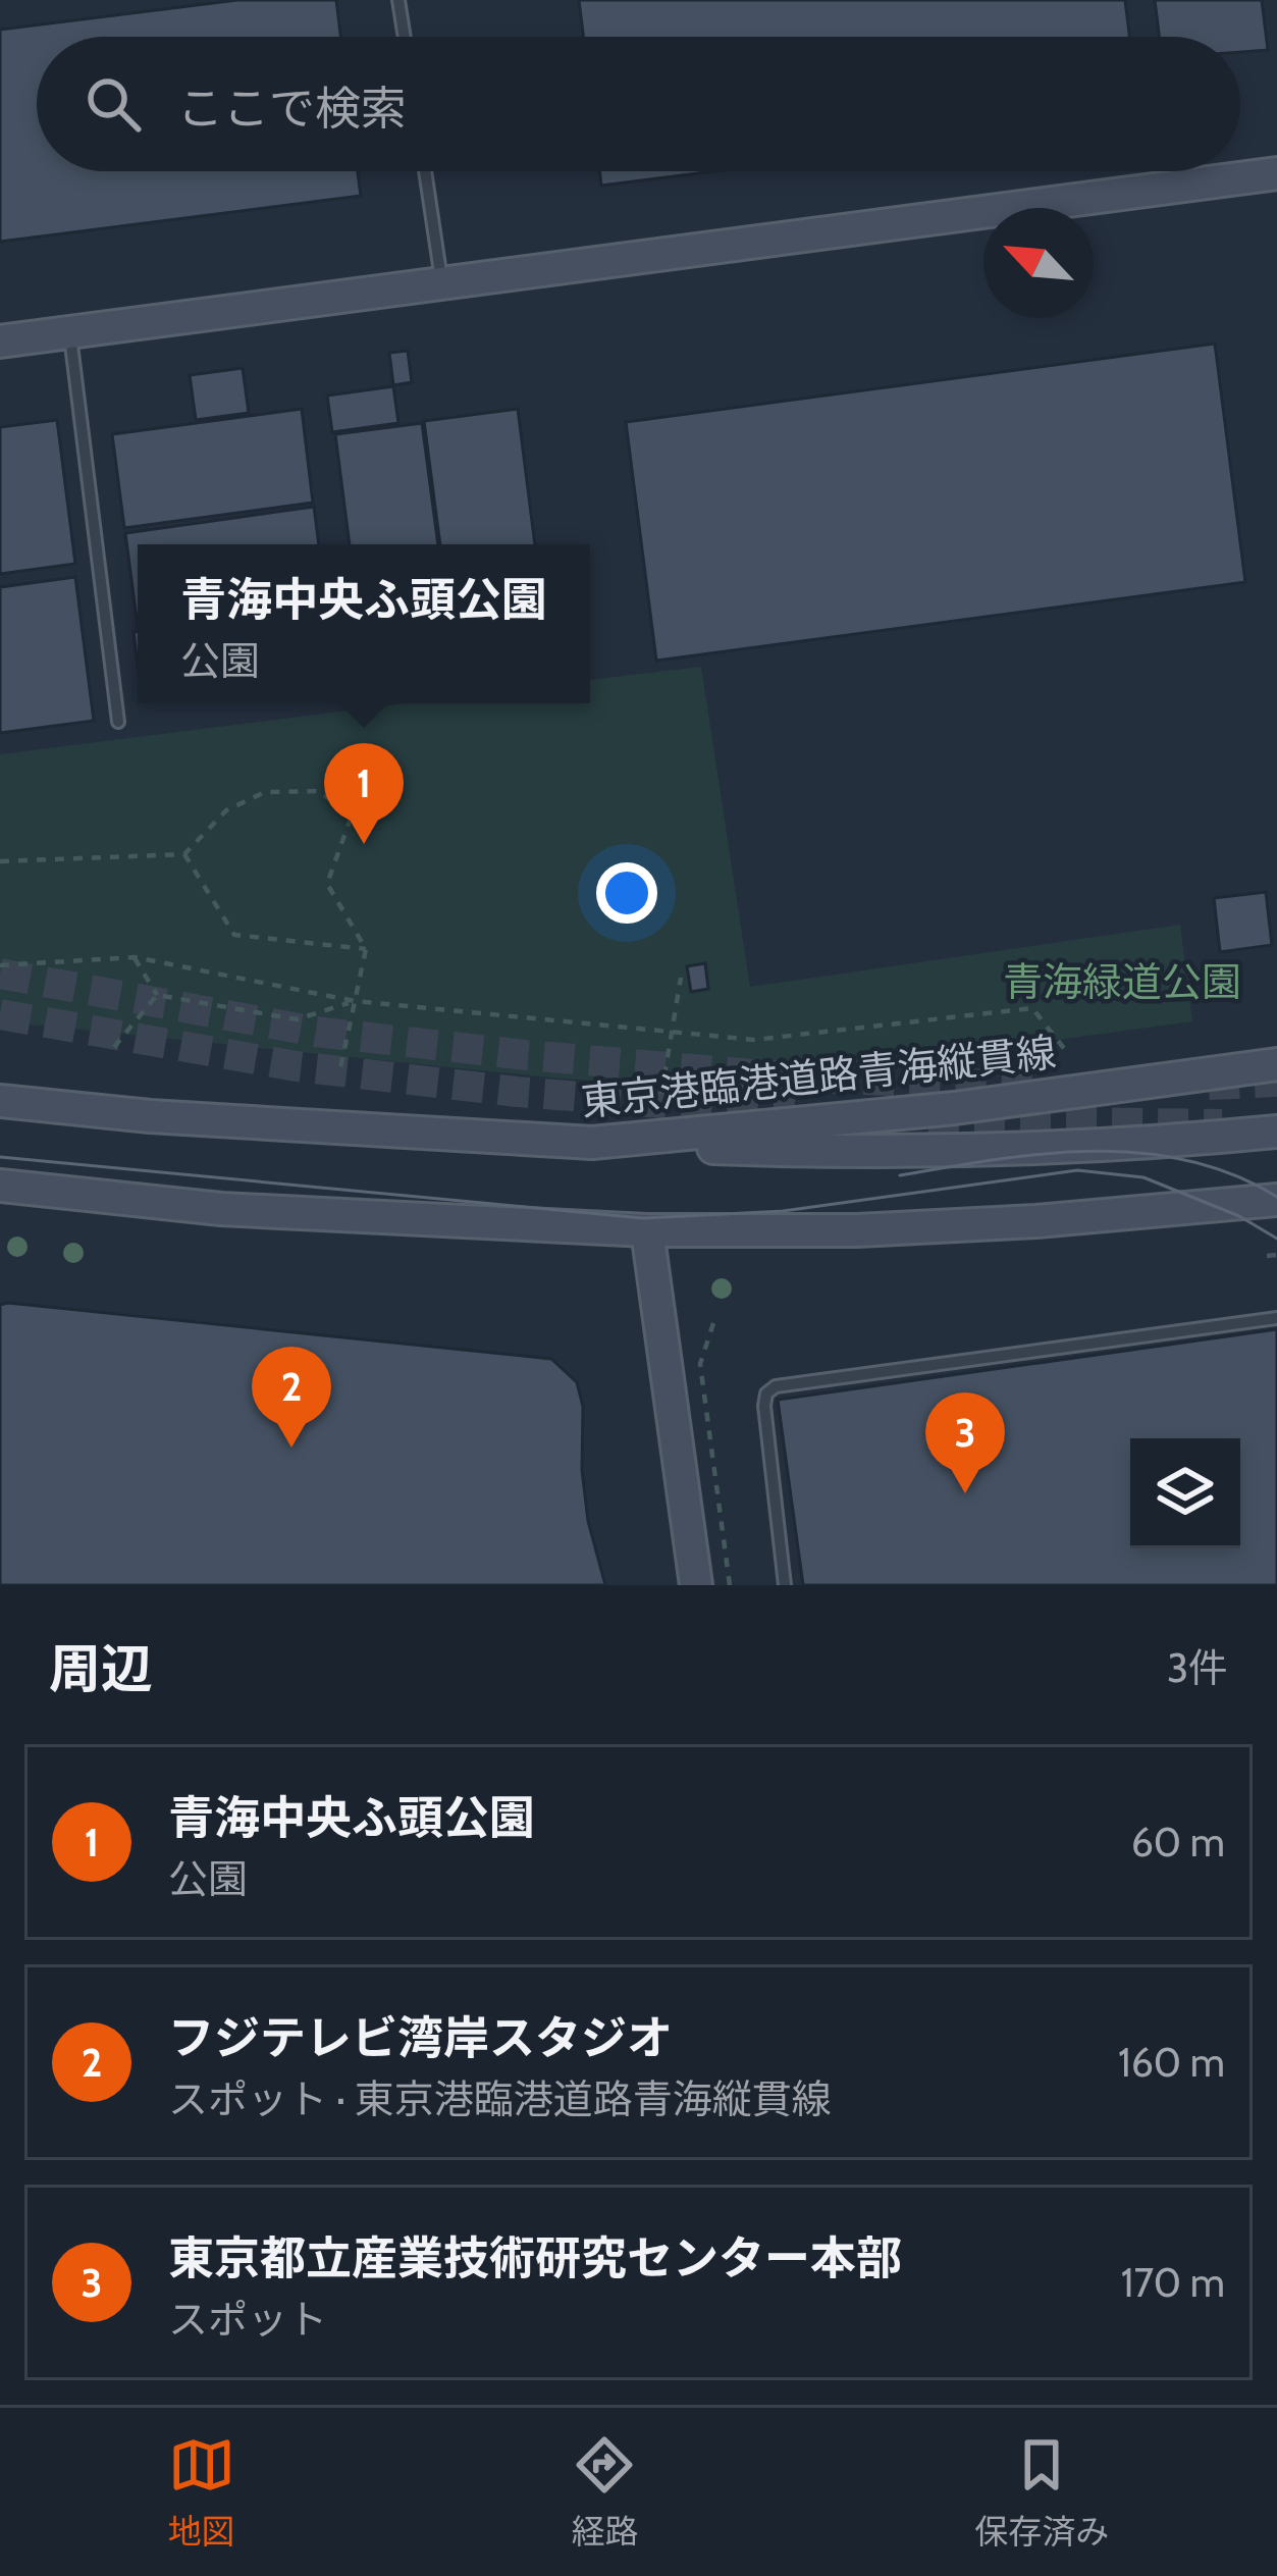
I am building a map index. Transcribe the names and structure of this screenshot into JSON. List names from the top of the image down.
{
  "streets": {
    "street": ["東京港臨港道路青海縦貫線"]
  },
  "parks": ["青海緑道公園"],
  "north": "top left",
  "page": {
    "search": "ここで検索",
    "popup": ["青海中央ふ頭公園", "公園"],
    "pins": ["1", "2", "3"],
    "heading": ["周辺", "3件"],
    "list": [
      {
        "mark": "1",
        "name": "青海中央ふ頭公園",
        "note": "公園",
        "value": "60 m"
      },
      {
        "mark": "2",
        "name": "フジテレビ湾岸スタジオ",
        "note": "スポット · 東京港臨港道路青海縦貫線",
        "value": "160 m"
      },
      {
        "mark": "3",
        "name": "東京都立産業技術研究センター本部",
        "note": "スポット",
        "value": "170 m"
      }
    ],
    "nav": ["地図", "経路", "保存済み"]
  }
}
